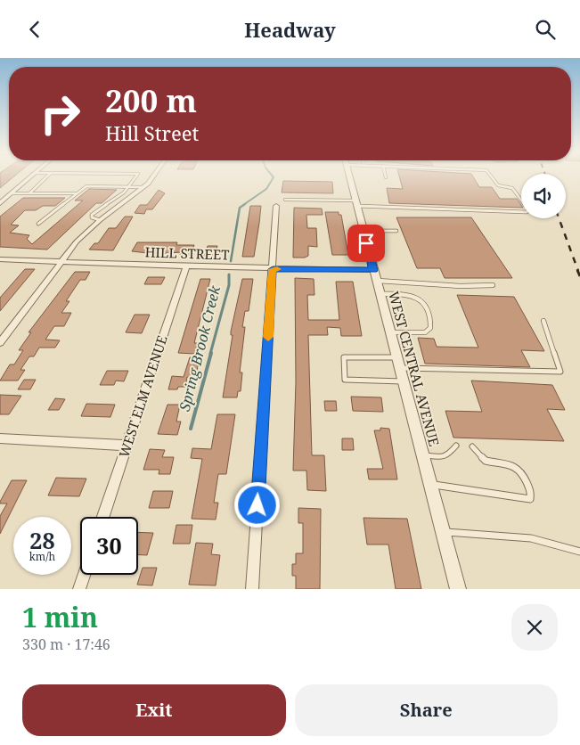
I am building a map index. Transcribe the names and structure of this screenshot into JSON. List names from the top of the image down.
{
  "streets": {
    "street": ["HILL STREET", "WEST CENTRAL AVENUE", "WEST ELM AVENUE"]
  },
  "crossings": [
    ["HILL STREET", "WEST CENTRAL AVENUE"],
    ["HILL STREET", "WEST ELM AVENUE"]
  ],
  "water": ["Spring Brook Creek"],
  "page": {
    "header": "Headway",
    "turn": ["200 m", "Hill Street"],
    "speed": "28 km/h",
    "limit": "30",
    "heading": ["1 min", "330 m · 17:46"],
    "buttons": ["Exit", "Share"]
  }
}
